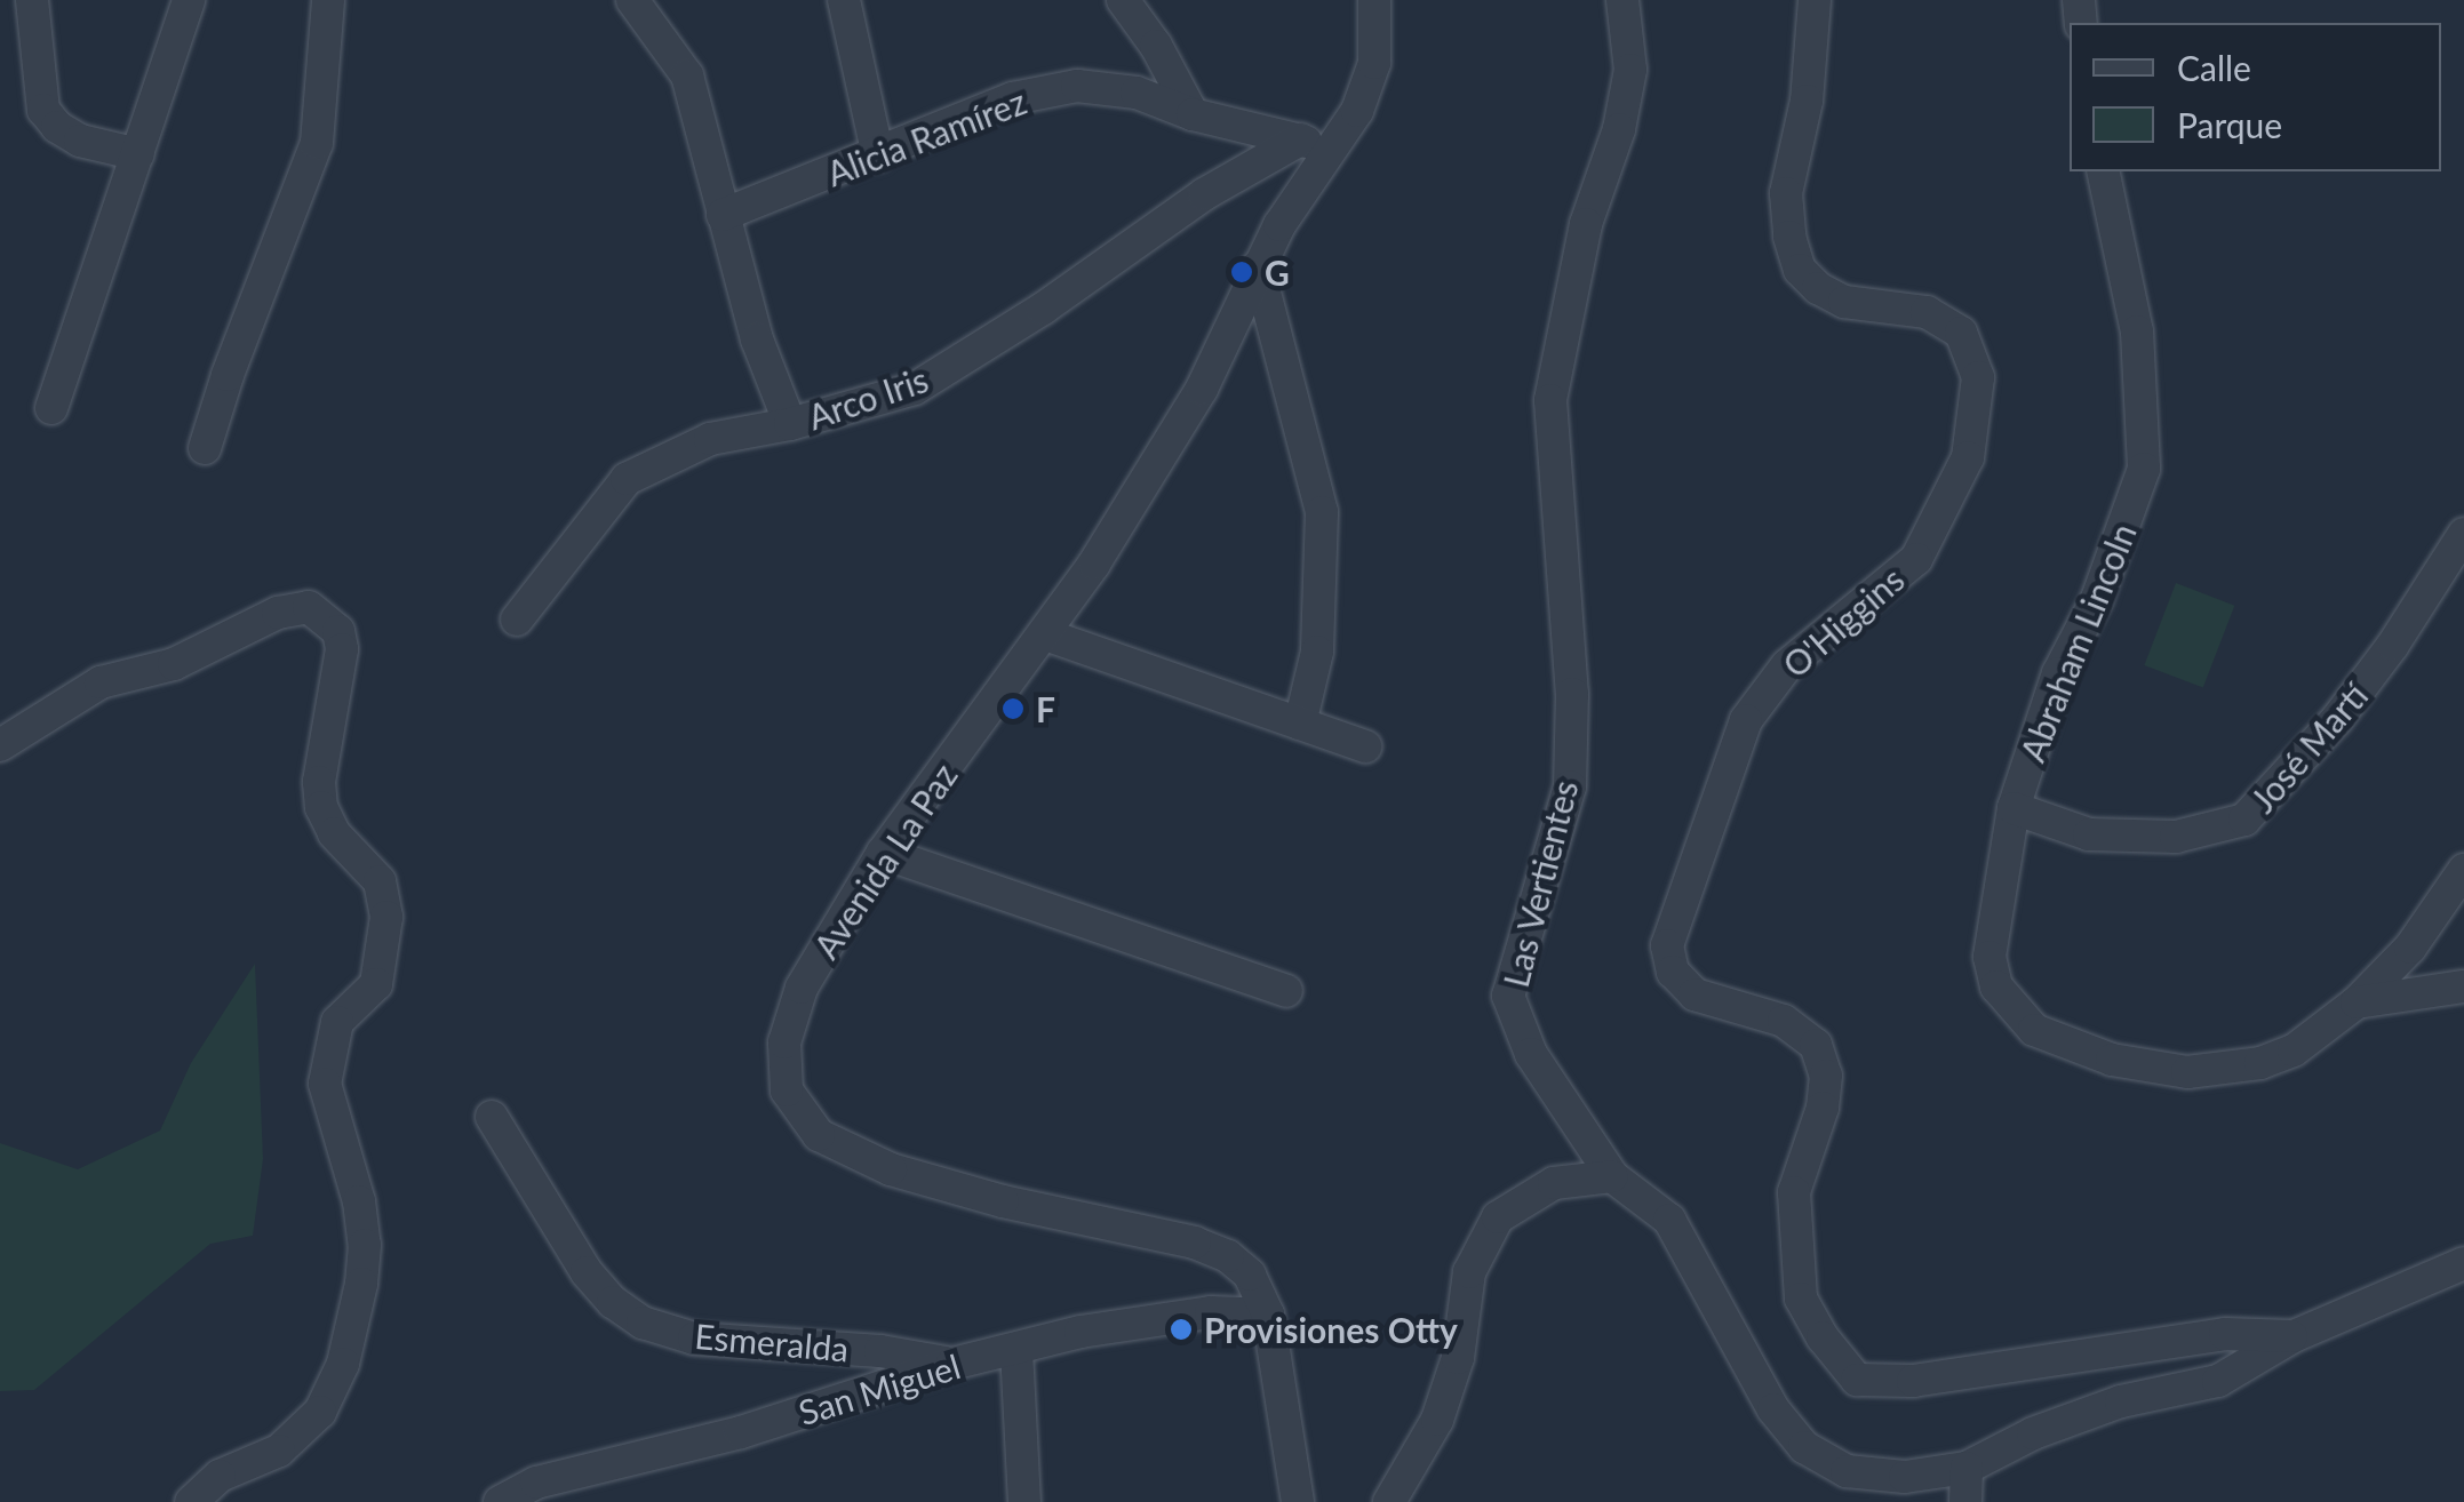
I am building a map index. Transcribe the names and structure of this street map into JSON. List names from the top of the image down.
{
  "streets": {
    "street": [
      "Alicia Ramírez",
      "Arco Iris",
      "O'Higgins",
      "Abraham Lincoln",
      "José Martí",
      "Avenida La Paz",
      "Las Vertientes",
      "Esmeralda",
      "San Miguel"
    ]
  },
  "crossings": [
    ["Alicia Ramírez", "Arco Iris"],
    ["Alicia Ramírez", "Avenida La Paz"],
    ["O'Higgins", "Las Vertientes"],
    ["Abraham Lincoln", "José Martí"],
    ["Avenida La Paz", "San Miguel"],
    ["Esmeralda", "San Miguel"]
  ],
  "places": ["G", "F", "Provisiones Otty"],
  "legend": ["Calle", "Parque"]
}
